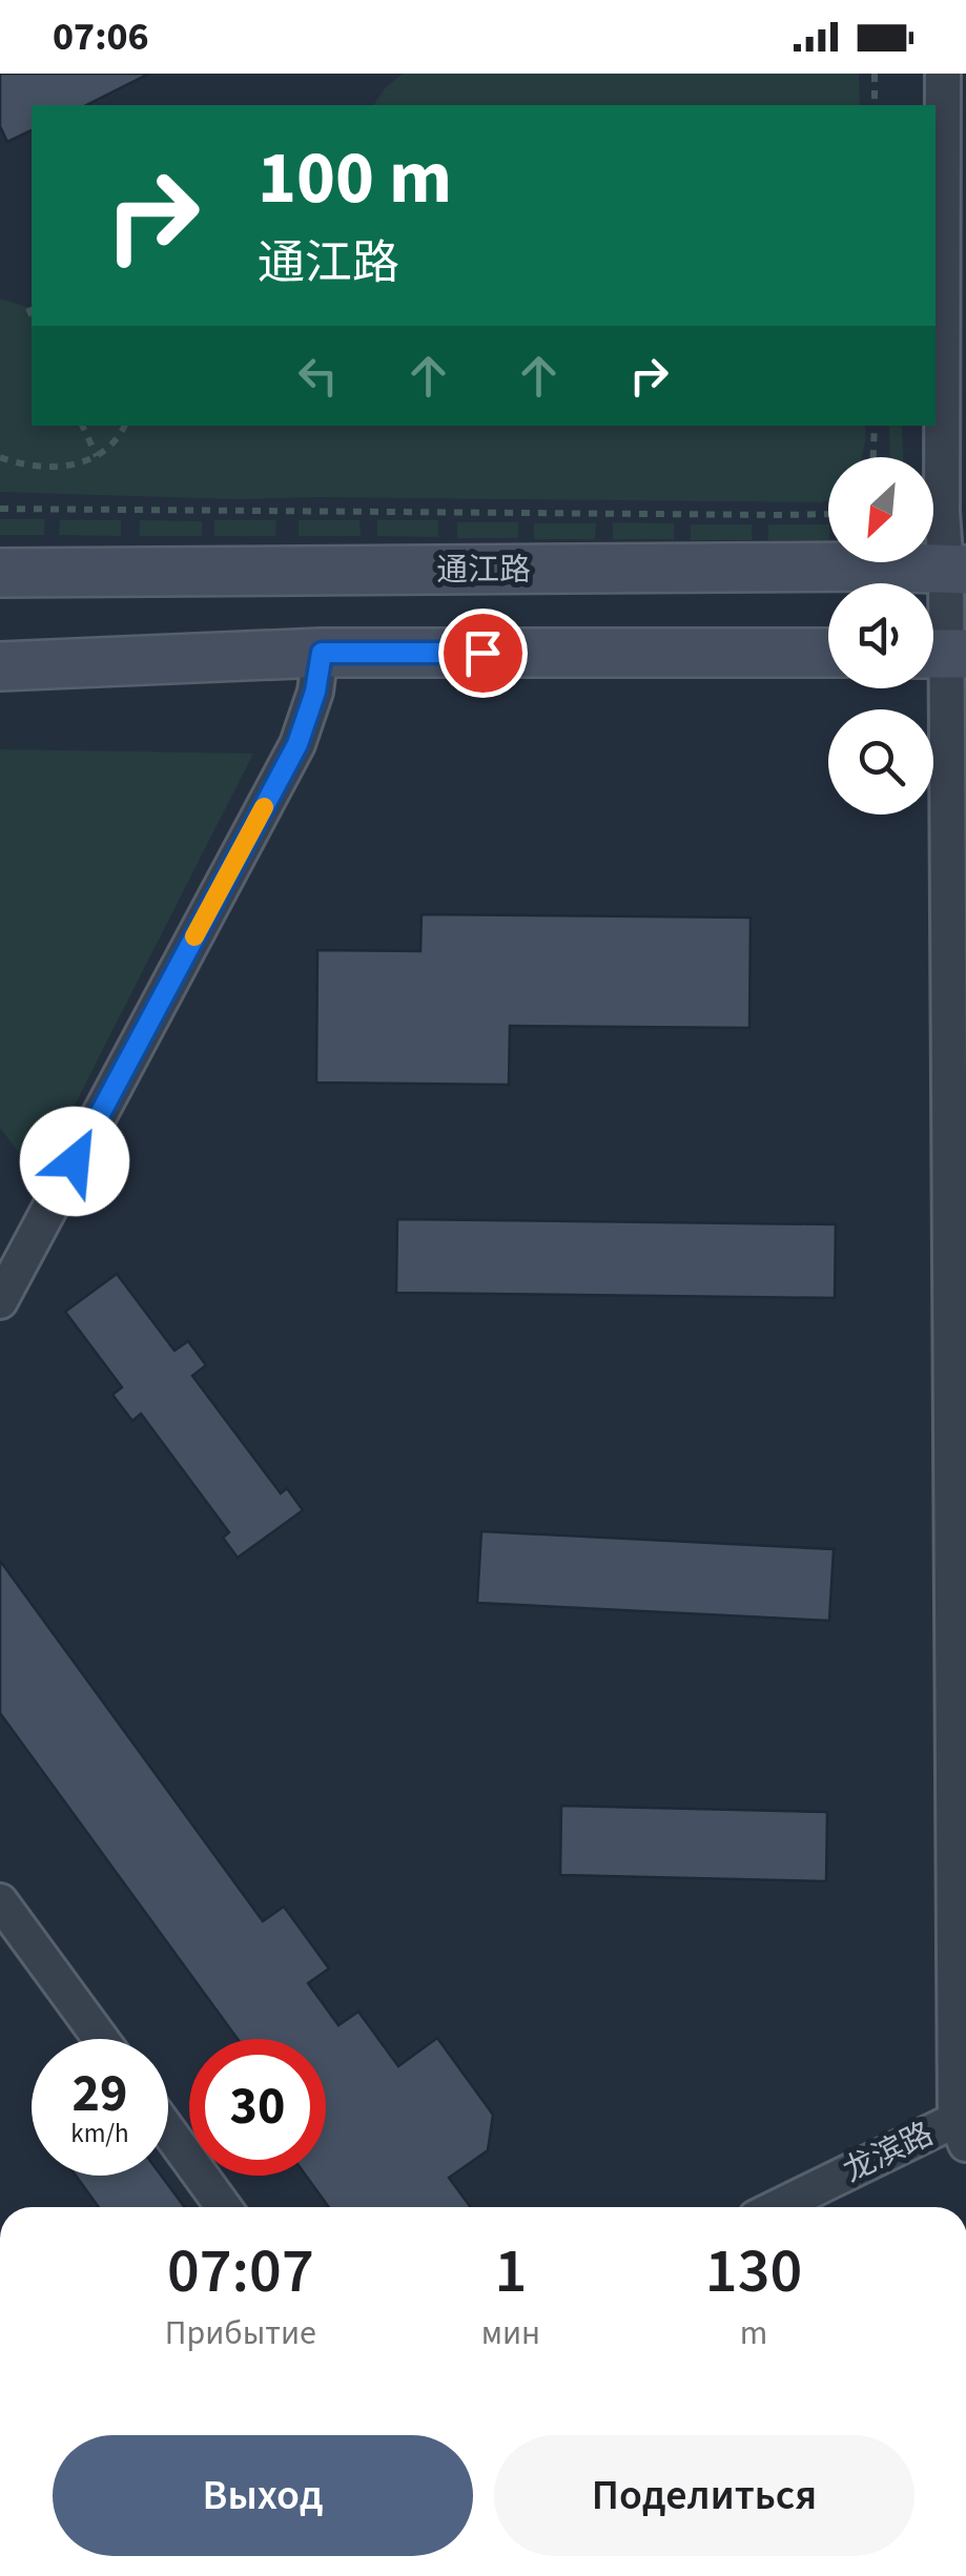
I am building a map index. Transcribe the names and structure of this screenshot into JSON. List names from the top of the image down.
{
  "streets": {
    "main road": ["通江路"],
    "street": ["龙滨路"]
  },
  "north": "bottom left",
  "page": {
    "status": "07:06",
    "turn": ["100 m", "通江路"],
    "speed": "29 km/h",
    "limit": "30",
    "eta": [
      "07:07",
      "Прибытие",
      "1",
      "мин",
      "130",
      "m"
    ],
    "buttons": ["Выход", "Поделиться"]
  }
}
